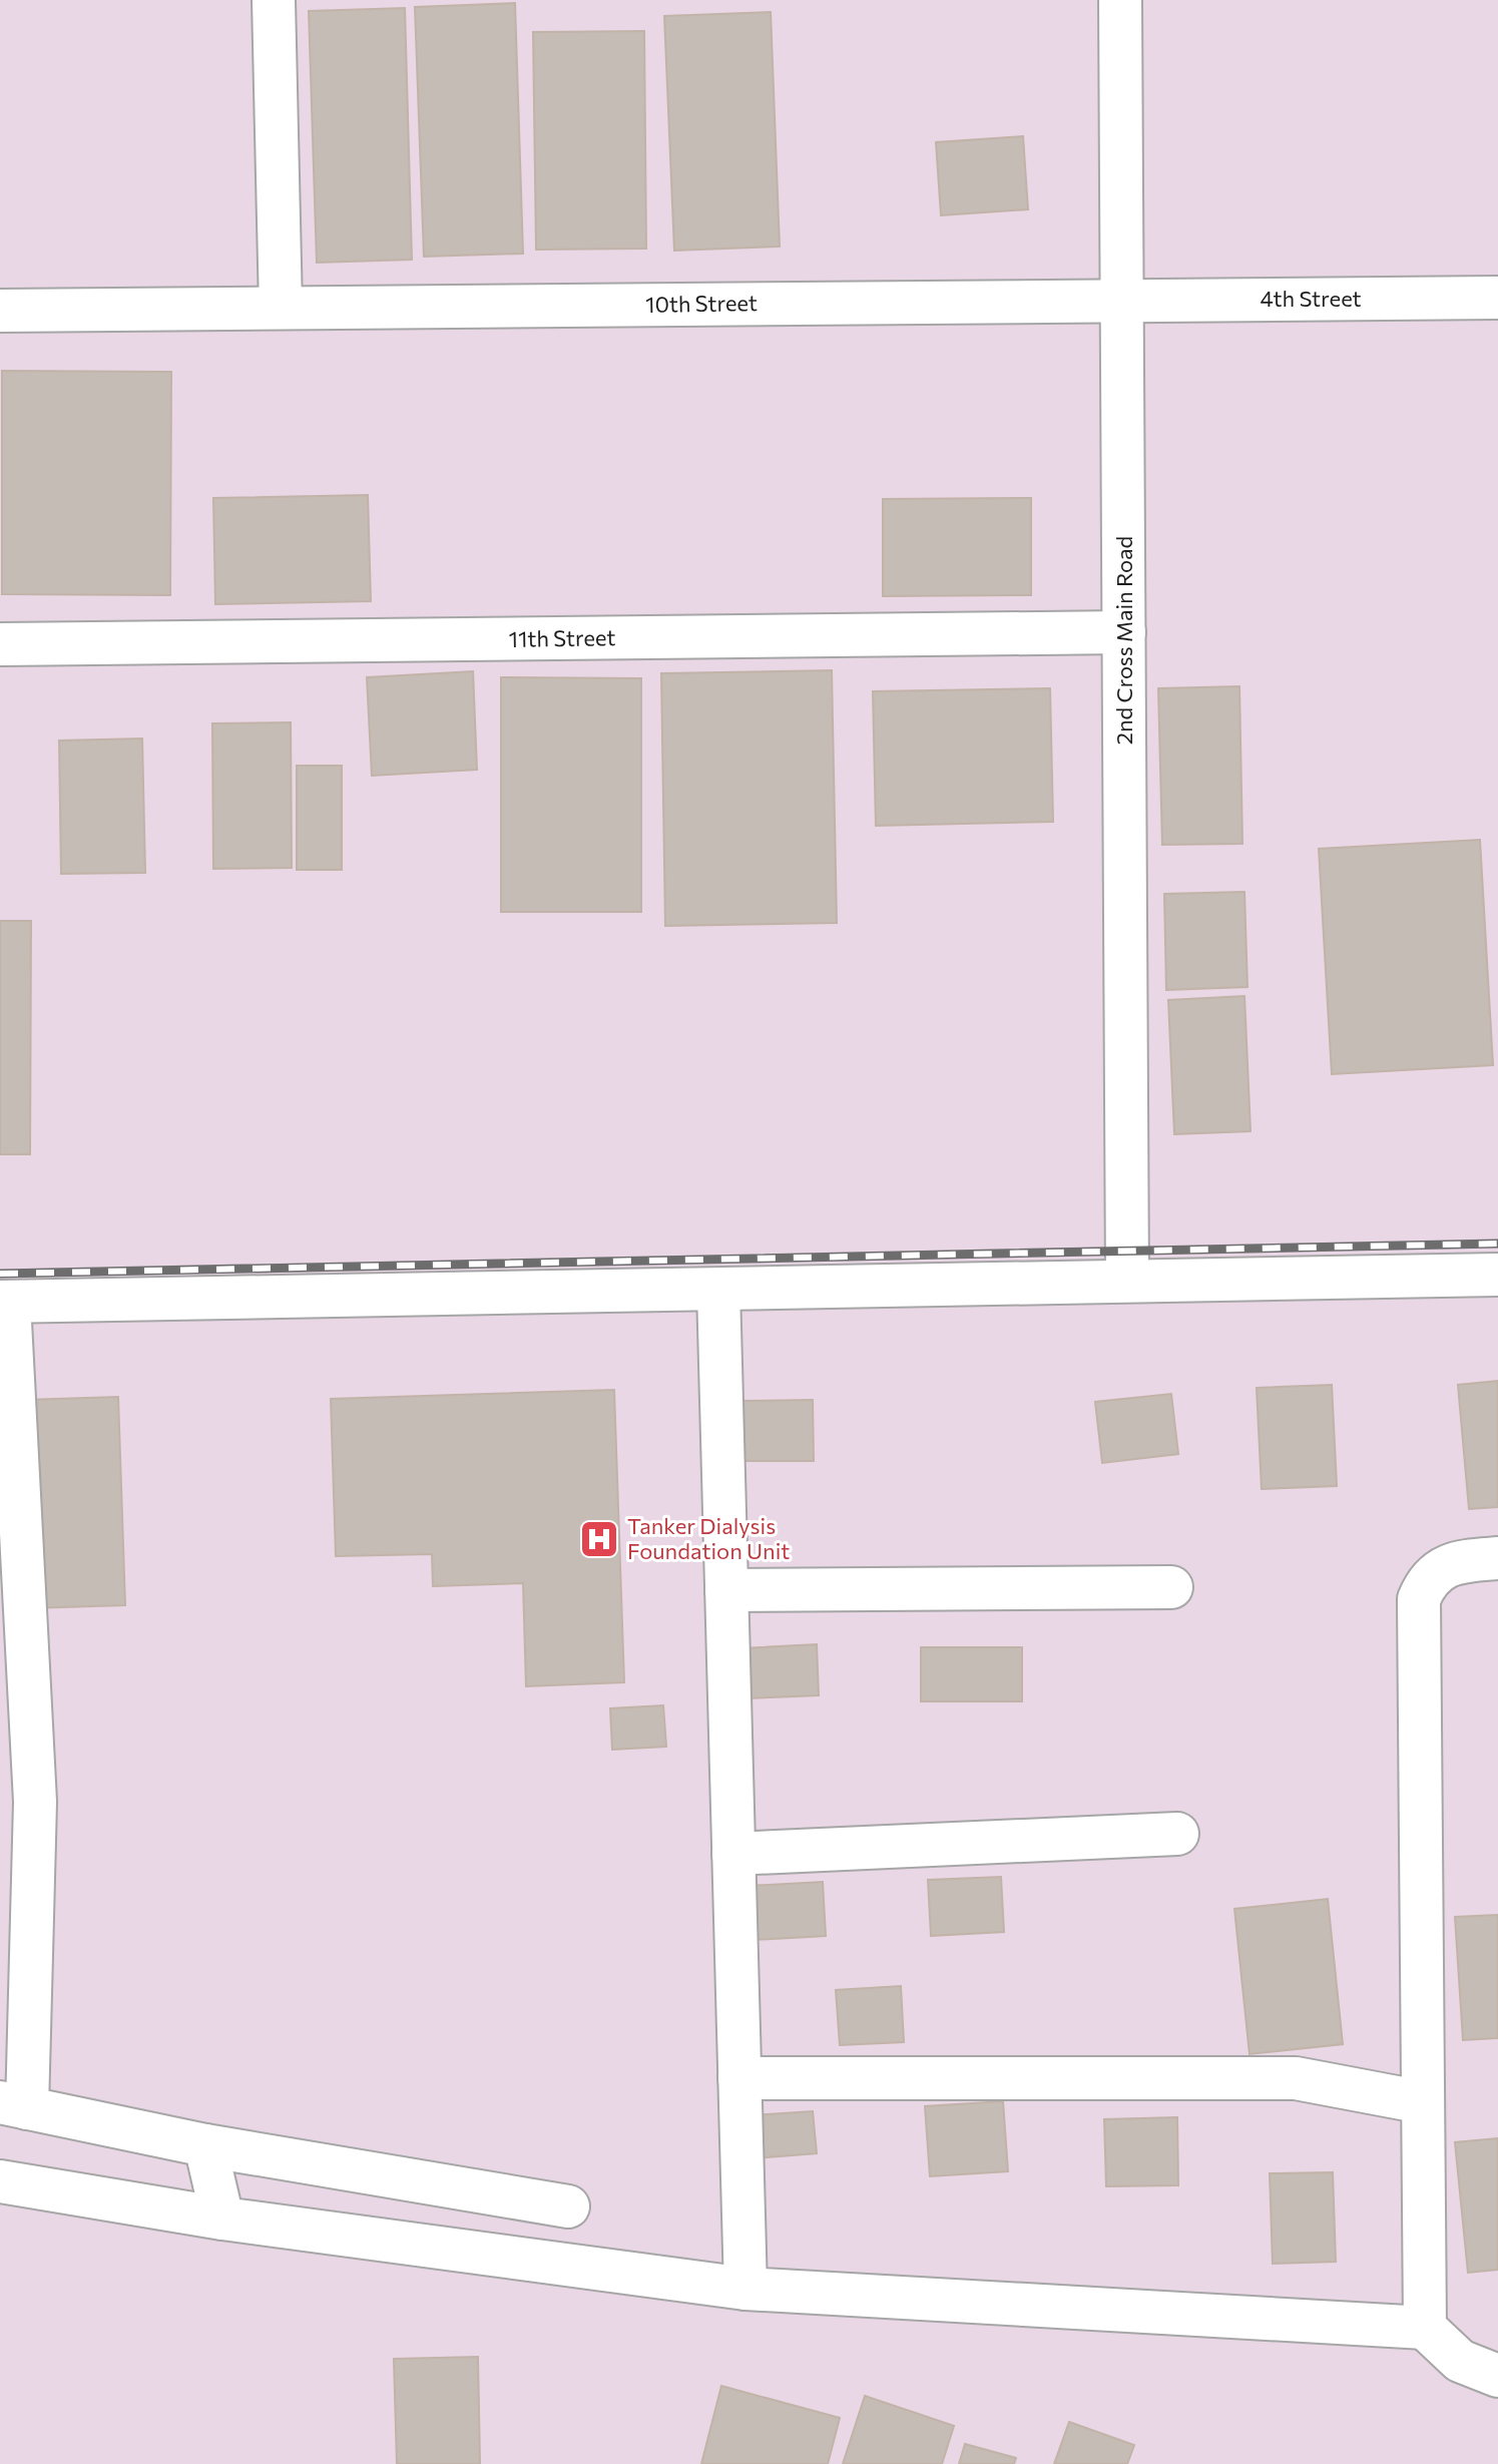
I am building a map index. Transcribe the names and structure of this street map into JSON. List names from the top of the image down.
{
  "streets": {
    "street": [
      "4th Street",
      "10th Street",
      "11th Street",
      "2nd Cross Main Road"
    ]
  },
  "crossings": [
    ["4th Street", "10th Street"],
    ["4th Street", "2nd Cross Main Road"],
    ["10th Street", "2nd Cross Main Road"],
    ["11th Street", "2nd Cross Main Road"]
  ],
  "places": {
    "hospital": ["Tanker Dialysis Foundation Unit"]
  }
}
